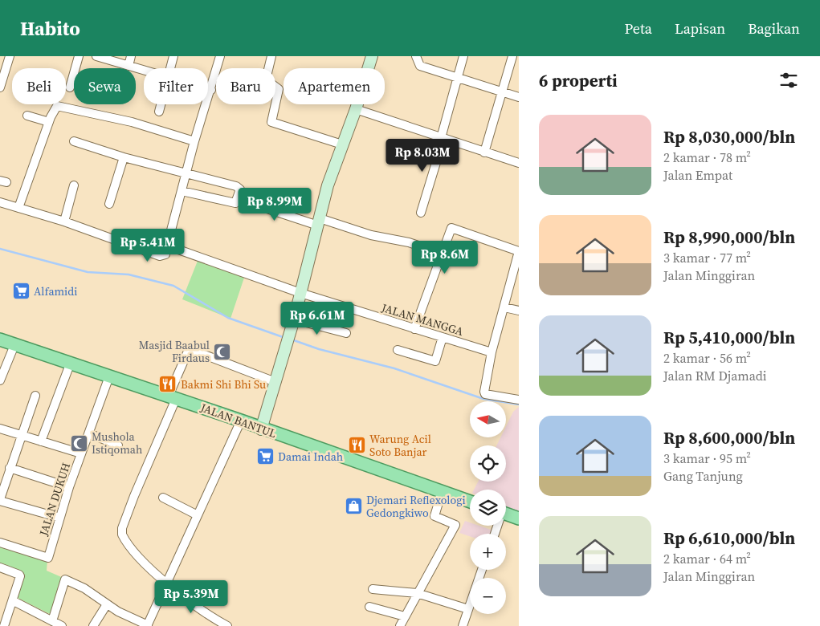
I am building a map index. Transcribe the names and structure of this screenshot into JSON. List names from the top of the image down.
{
  "streets": {
    "main road": ["JALAN BANTUL"],
    "street": ["JALAN MANGGA", "JALAN DUKUH"]
  },
  "crossings": [
    ["JALAN BANTUL", "JALAN DUKUH"]
  ],
  "places": {
    "supermarket": ["Alfamidi", "Damai Indah"],
    "mosque": ["Masjid Baabul Firdaus", "Mushola Istiqomah"],
    "restaurant": ["Bakmi Shi Bhi Su", "Warung Acil Soto Banjar"],
    "shop": ["Djemari Reflexologi Gedongkiwo"]
  },
  "north": "left",
  "page": {
    "header": "Habito",
    "nav": ["Peta", "Lapisan", "Bagikan"],
    "heading": "6 properti",
    "chip": [
      "Beli",
      "Sewa",
      "Filter",
      "Baru",
      "Apartemen"
    ],
    "list": [
      {
        "name": "Rp 8,030,000/bln",
        "note": "2 kamar · 78 m² · Jalan Empat"
      },
      {
        "name": "Rp 8,990,000/bln",
        "note": "3 kamar · 77 m² · Jalan Minggiran"
      },
      {
        "name": "Rp 5,410,000/bln",
        "note": "2 kamar · 56 m² · Jalan RM Djamadi"
      },
      {
        "name": "Rp 8,600,000/bln",
        "note": "3 kamar · 95 m² · Gang Tanjung"
      },
      {
        "name": "Rp 6,610,000/bln",
        "note": "2 kamar · 64 m² · Jalan Minggiran"
      }
    ],
    "price": [
      "Rp 8.03M",
      "Rp 8.99M",
      "Rp 5.41M",
      "Rp 8.6M",
      "Rp 6.61M",
      "Rp 5.39M"
    ],
    "map_buttons": ["+", "−"]
  }
}
